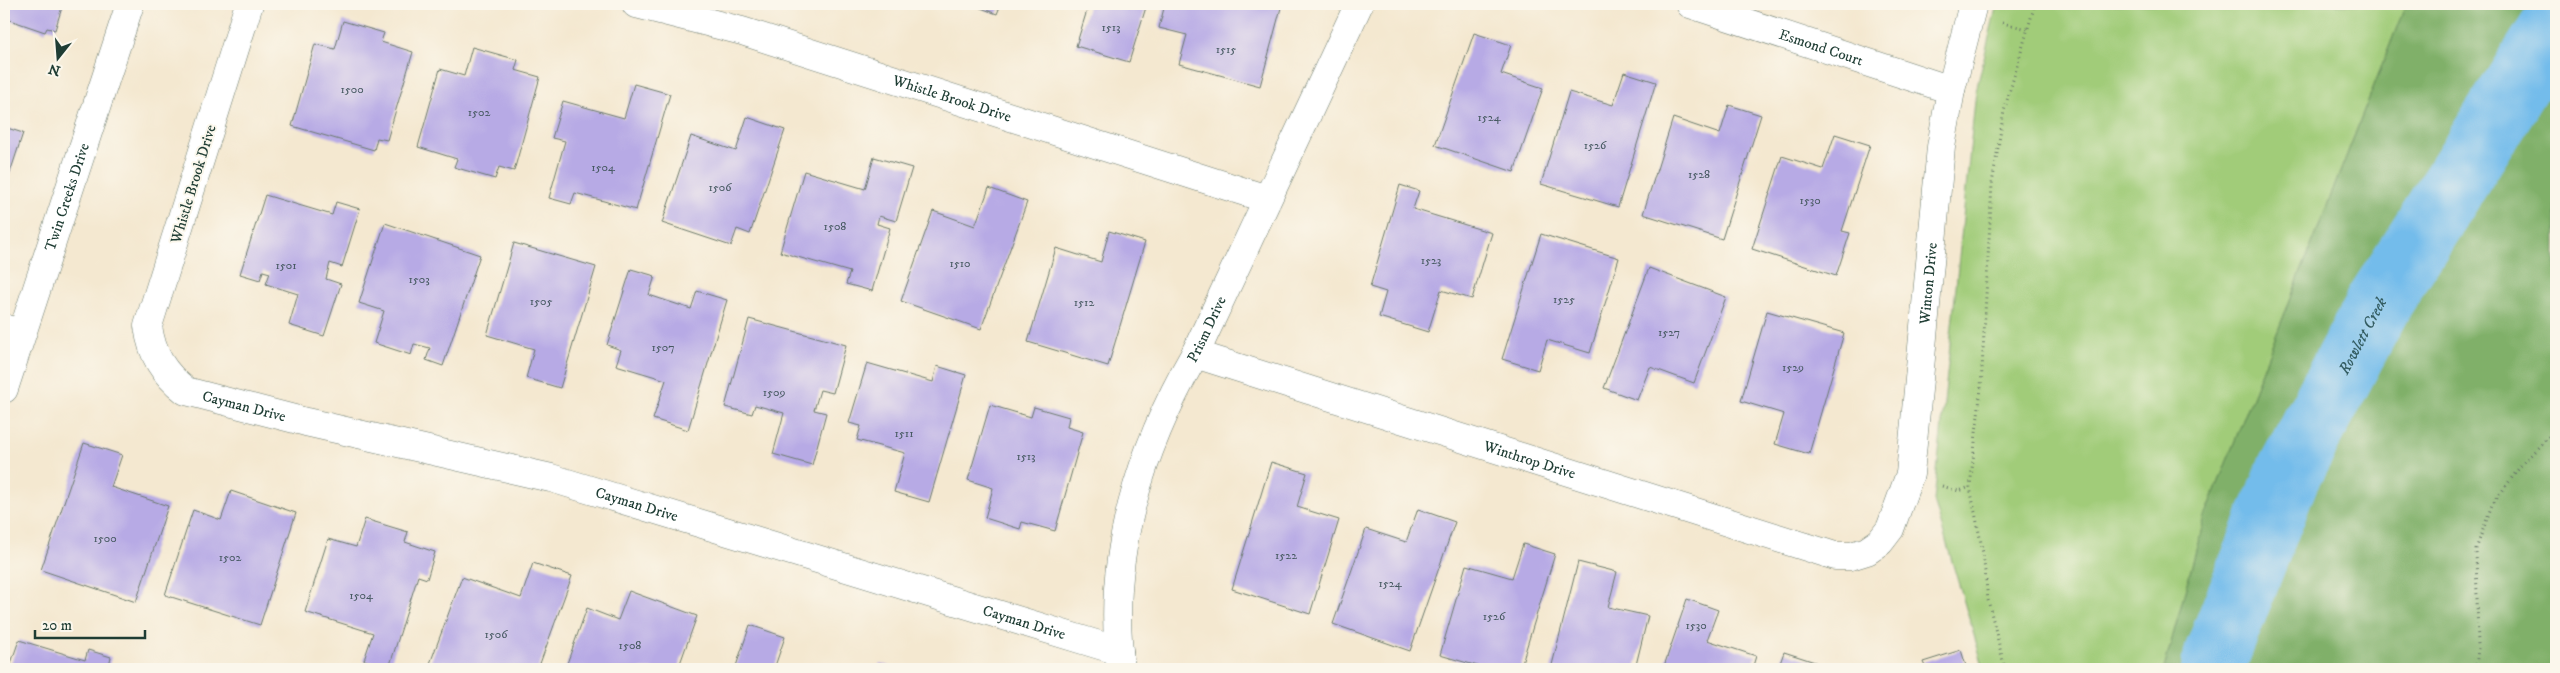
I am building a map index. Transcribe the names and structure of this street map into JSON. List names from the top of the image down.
{
  "streets": {
    "street": [
      "Esmond Court",
      "Whistle Brook Drive",
      "Twin Creeks Drive",
      "Winton Drive",
      "Prism Drive",
      "Cayman Drive",
      "Winthrop Drive"
    ]
  },
  "crossings": [
    ["Esmond Court", "Winton Drive"],
    ["Whistle Brook Drive", "Prism Drive"],
    ["Whistle Brook Drive", "Cayman Drive"],
    ["Winton Drive", "Winthrop Drive"],
    ["Prism Drive", "Cayman Drive"],
    ["Prism Drive", "Winthrop Drive"]
  ],
  "water": ["Rowlett Creek"],
  "house_numbers": [
    "1513",
    "1515",
    "1500",
    "1502",
    "1524",
    "1526",
    "1504",
    "1528",
    "1506",
    "1530",
    "1508",
    "1523",
    "1510",
    "1501",
    "1503",
    "1525",
    "1505",
    "1512",
    "1527",
    "1507",
    "1529",
    "1509",
    "1511",
    "1513",
    "1500",
    "1522",
    "1502",
    "1524",
    "1504",
    "1526",
    "1530",
    "1506",
    "1508"
  ],
  "scale_bar": "20 m",
  "north": "bottom"
}
